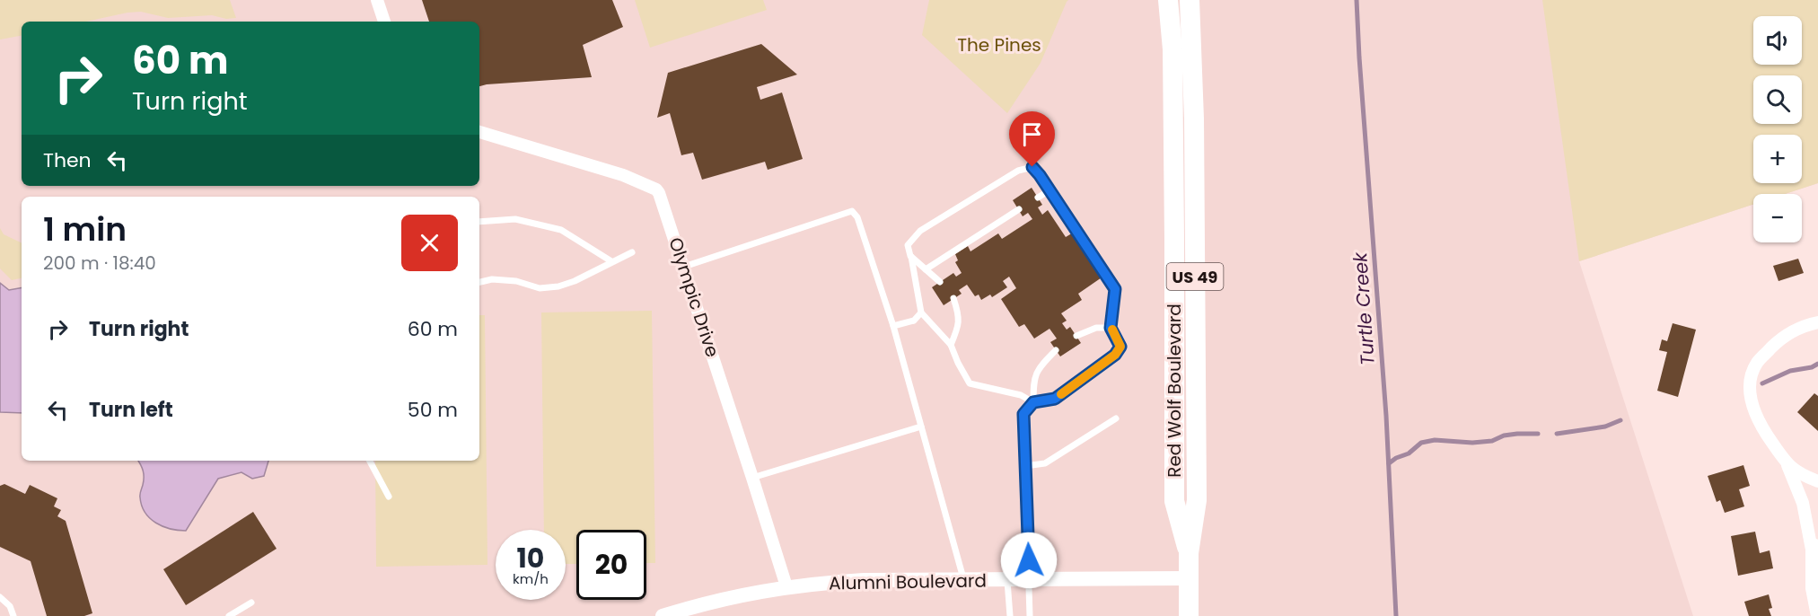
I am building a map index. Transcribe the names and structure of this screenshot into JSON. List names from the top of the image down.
{
  "streets": {
    "highway": ["US 49", "Red Wolf Boulevard"],
    "street": ["Olympic Drive", "Alumni Boulevard"]
  },
  "crossings": [
    ["Olympic Drive", "Alumni Boulevard"],
    ["Red Wolf Boulevard", "Alumni Boulevard"]
  ],
  "water": ["Turtle Creek"],
  "parks": ["The Pines"],
  "page": {
    "map_buttons": ["+", "−"],
    "turn": ["60 m", "Turn right"],
    "then": "Then",
    "heading": ["1 min", "200 m · 18:40"],
    "list": [
      {
        "name": "Turn right",
        "value": "60 m"
      },
      {
        "name": "Turn left",
        "value": "50 m"
      }
    ],
    "speed": "10 km/h",
    "limit": "20"
  }
}
